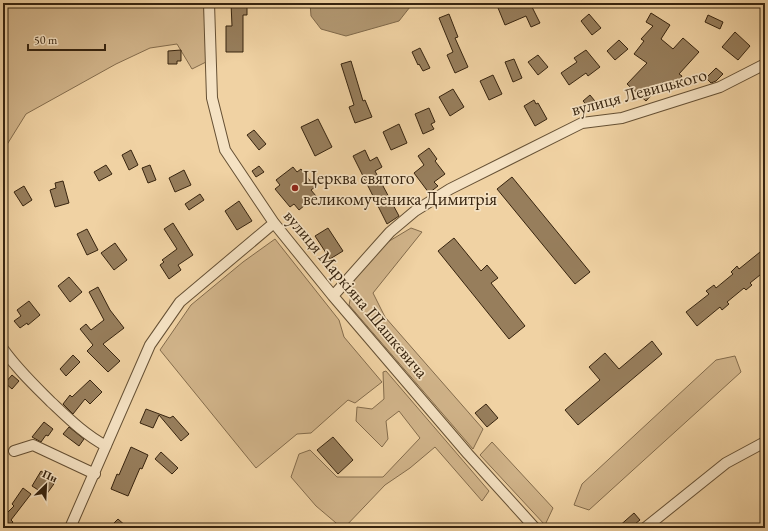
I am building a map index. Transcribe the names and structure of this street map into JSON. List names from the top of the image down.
{
  "streets": {
    "street": ["вулиця Левицького", "вулиця Маркіяна Шашкевича"]
  },
  "crossings": [
    ["вулиця Левицького", "вулиця Маркіяна Шашкевича"]
  ],
  "places": ["Церква святого великомученика Димитрія"],
  "scale_bar": "50 m",
  "north": "top right"
}
